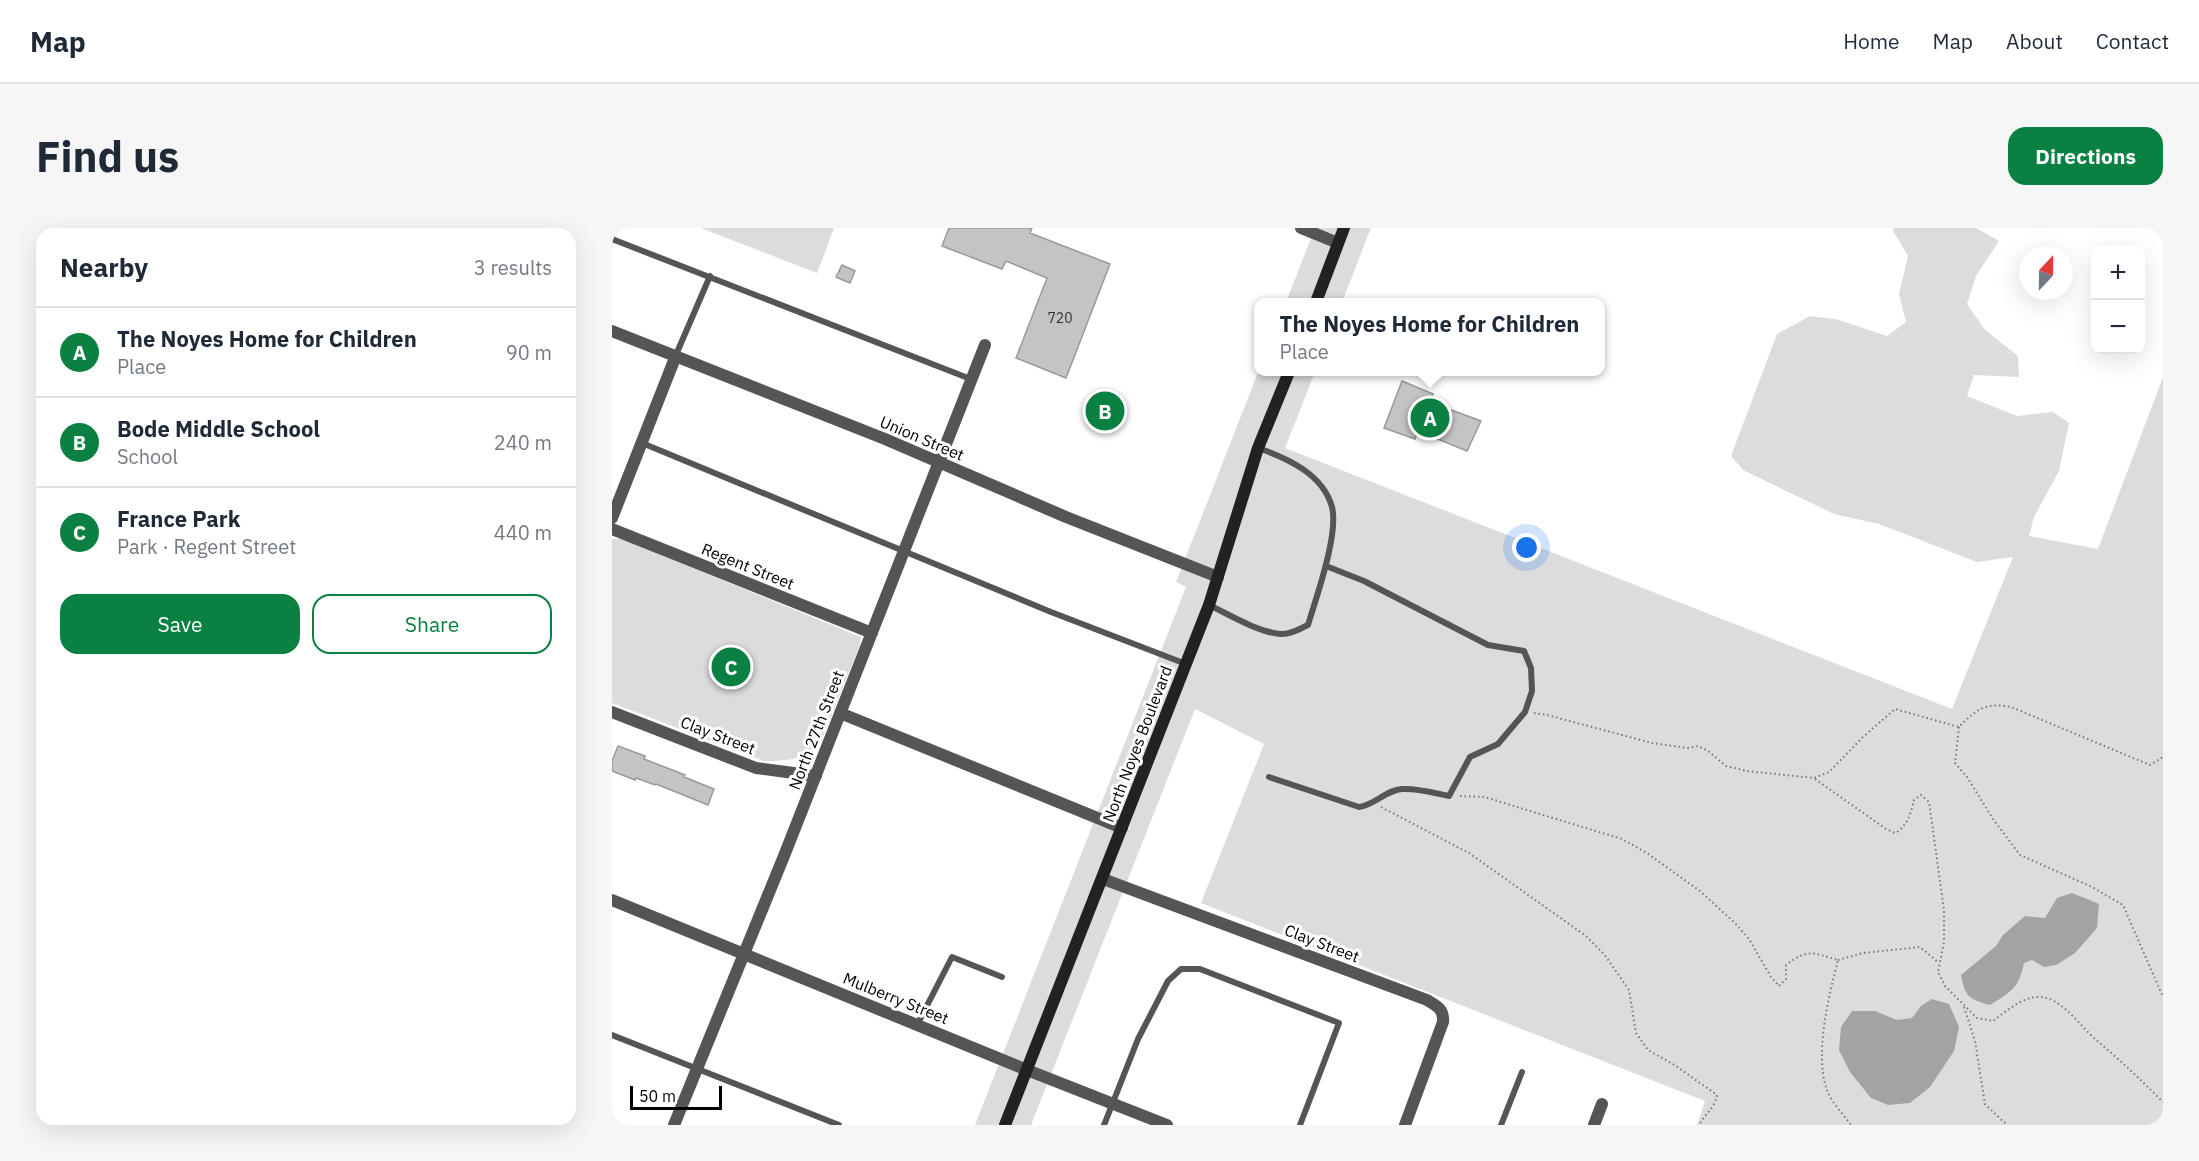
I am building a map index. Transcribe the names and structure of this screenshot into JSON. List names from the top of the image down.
{
  "streets": {
    "street": [
      "Union Street",
      "Regent Street",
      "North 27th Street",
      "Clay Street",
      "North Noyes Boulevard",
      "Mulberry Street"
    ]
  },
  "crossings": [
    ["Union Street", "North 27th Street"],
    ["Union Street", "North Noyes Boulevard"],
    ["Regent Street", "North 27th Street"],
    ["North 27th Street", "Clay Street"],
    ["North 27th Street", "Mulberry Street"],
    ["Clay Street", "North Noyes Boulevard"],
    ["North Noyes Boulevard", "Mulberry Street"]
  ],
  "house_numbers": ["720"],
  "scale_bar": "50 m",
  "north": "top",
  "page": {
    "header": "Map",
    "nav": [
      "Home",
      "Map",
      "About",
      "Contact"
    ],
    "buttons": [
      "Directions",
      ["Save", "Share"]
    ],
    "title": "Find us",
    "heading": ["Nearby", "3 results"],
    "map_buttons": ["+", "−"],
    "popup": ["The Noyes Home for Children", "Place"],
    "list": [
      {
        "mark": "A",
        "name": "The Noyes Home for Children",
        "note": "Place",
        "value": "90 m"
      },
      {
        "mark": "B",
        "name": "Bode Middle School",
        "note": "School",
        "value": "240 m"
      },
      {
        "mark": "C",
        "name": "France Park",
        "note": "Park · Regent Street",
        "value": "440 m"
      }
    ],
    "pins": ["B", "A", "C"],
    "scale": "50 m"
  }
}
